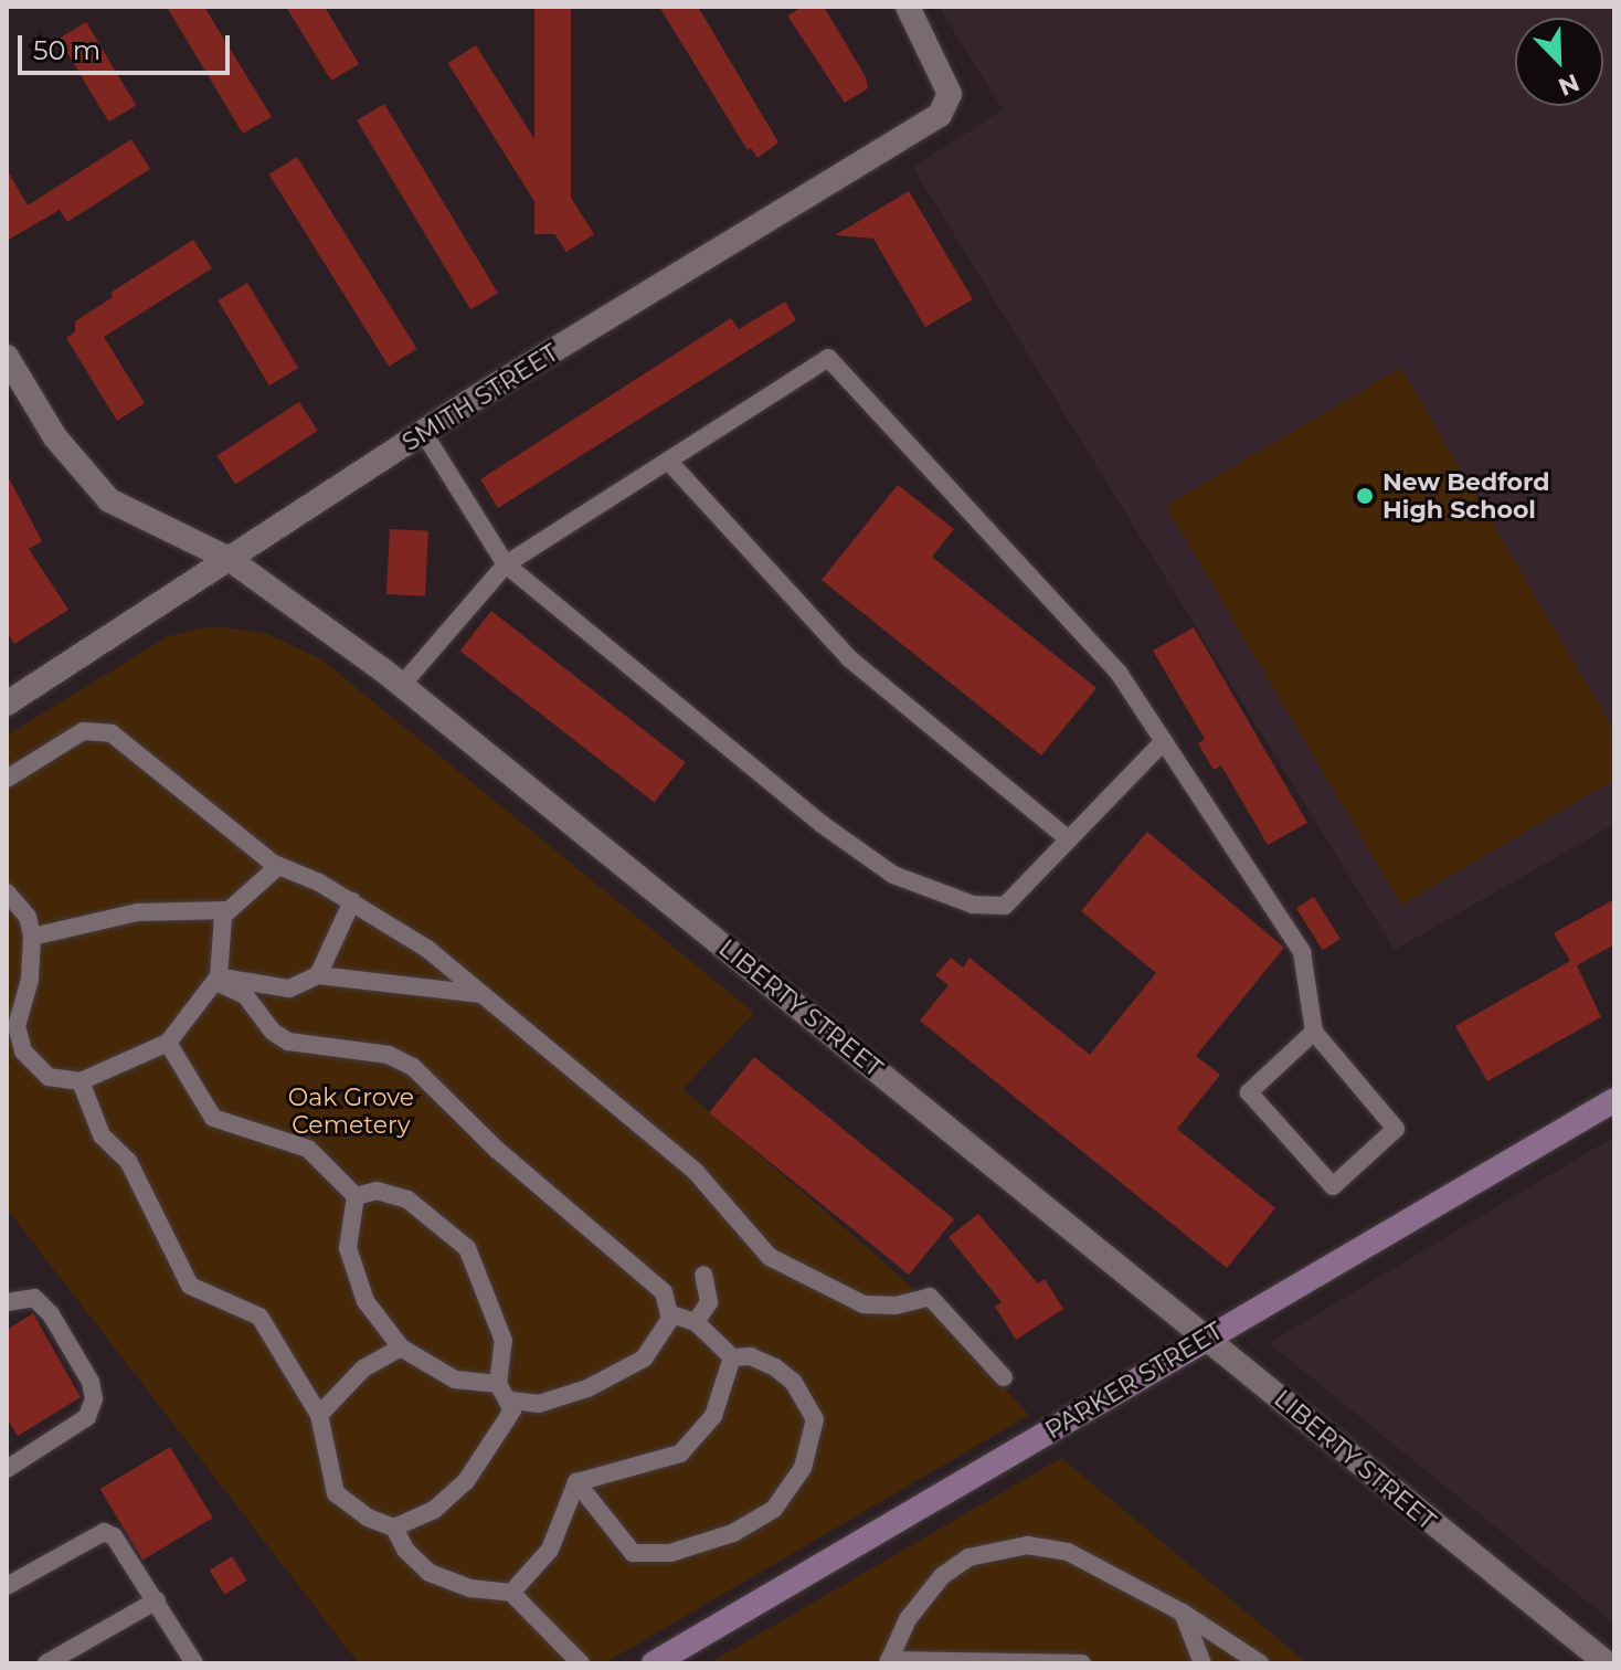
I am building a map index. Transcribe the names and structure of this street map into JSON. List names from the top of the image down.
{
  "streets": {
    "main road": ["PARKER STREET"],
    "street": ["SMITH STREET", "LIBERTY STREET"]
  },
  "crossings": [
    ["SMITH STREET", "LIBERTY STREET"],
    ["LIBERTY STREET", "PARKER STREET"]
  ],
  "parks": ["Oak Grove Cemetery"],
  "places": ["New Bedford High School"],
  "scale_bar": "50 m",
  "north": "bottom right"
}
